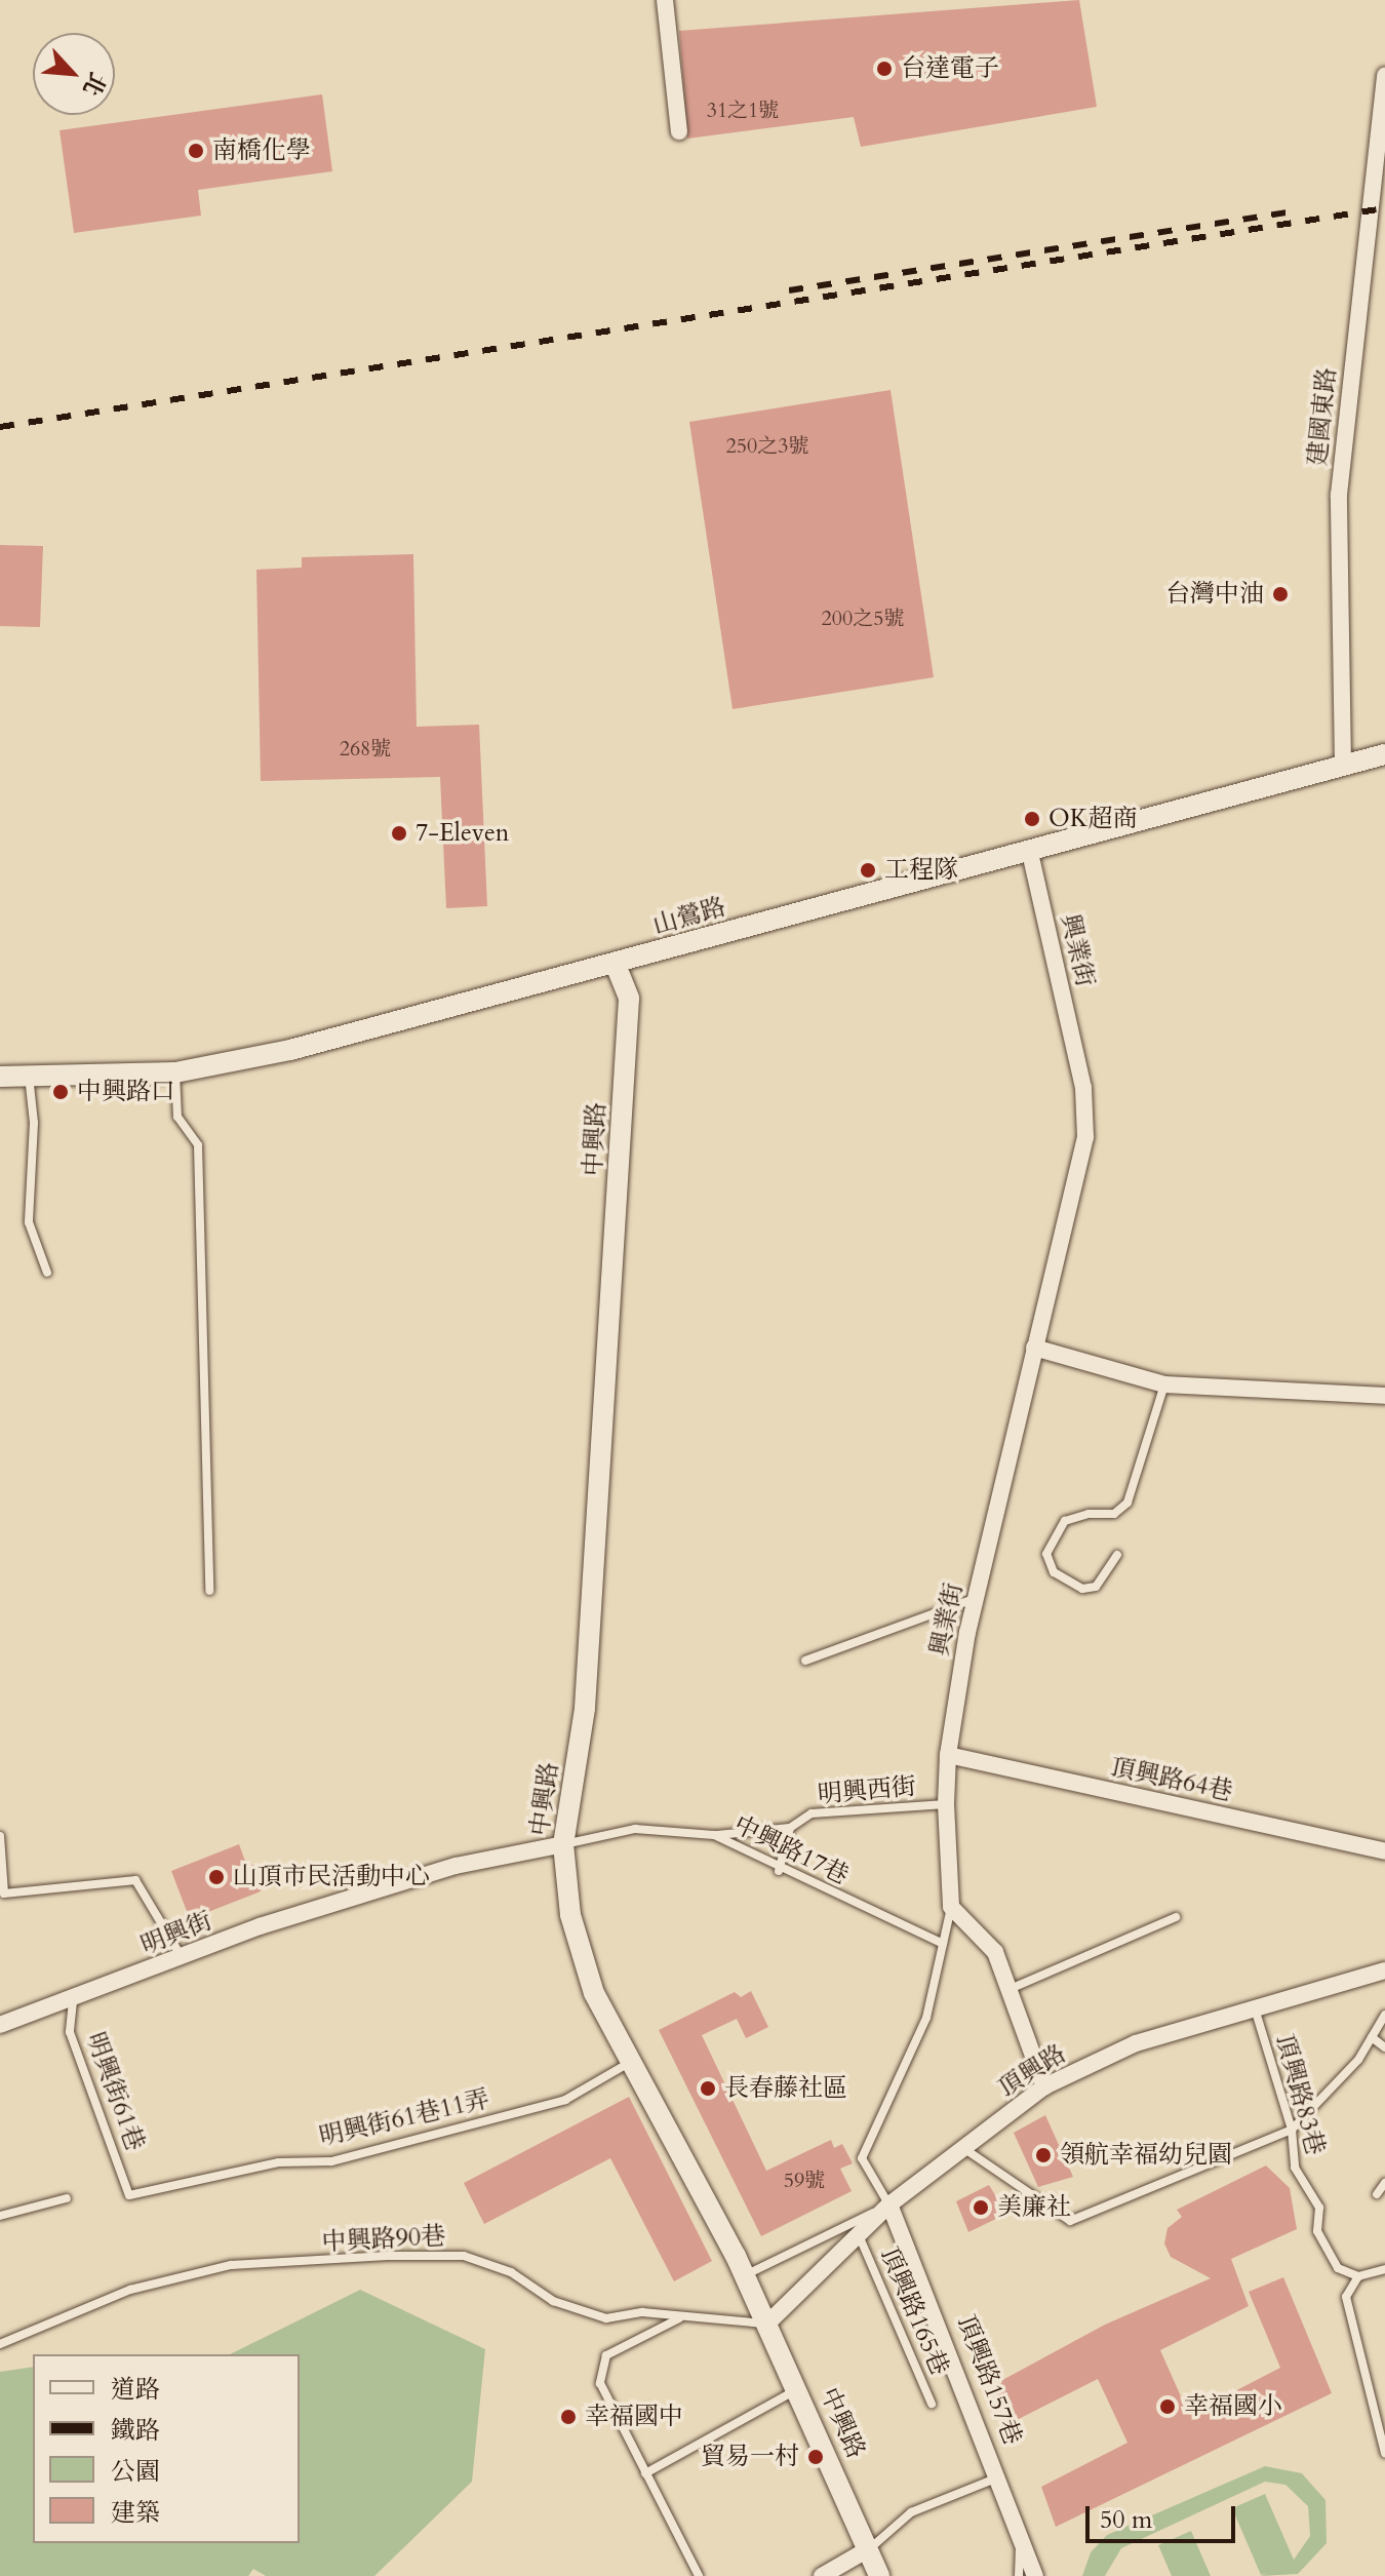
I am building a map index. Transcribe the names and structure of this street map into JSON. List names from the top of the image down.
{
  "streets": {
    "street": [
      "建國東路",
      "山鶯路",
      "興業街",
      "中興路",
      "頂興路64巷",
      "明興街",
      "頂興路",
      "頂興路157巷"
    ],
    "lane": [
      "明興西街",
      "中興路17巷",
      "明興街61巷",
      "頂興路83巷",
      "明興街61巷11弄",
      "中興路90巷",
      "頂興路165巷"
    ]
  },
  "crossings": [
    ["建國東路", "山鶯路"],
    ["山鶯路", "興業街"],
    ["山鶯路", "中興路"],
    ["興業街", "頂興路64巷"],
    ["興業街", "明興西街"],
    ["中興路", "中興路17巷"],
    ["中興路", "明興街"],
    ["中興路", "頂興路"],
    ["中興路", "明興街61巷11弄"],
    ["中興路", "中興路90巷"],
    ["明興西街", "中興路17巷"],
    ["中興路17巷", "明興街"],
    ["明興街", "明興街61巷"],
    ["頂興路", "頂興路83巷"],
    ["頂興路", "中興路90巷"],
    ["頂興路", "頂興路165巷"],
    ["頂興路", "頂興路157巷"],
    ["明興街61巷", "明興街61巷11弄"]
  ],
  "places": [
    "台達電子",
    "南橋化學",
    "台灣中油",
    "OK超商",
    "7-Eleven",
    "工程隊",
    "中興路口",
    "山頂市民活動中心",
    "長春藤社區",
    "領航幸福幼兒園",
    "美廉社",
    "幸福國小",
    "幸福國中",
    "貿易一村"
  ],
  "house_numbers": [
    "31之1號",
    "250之3號",
    "200之5號",
    "268號",
    "59號"
  ],
  "legend": [
    "道路",
    "鐵路",
    "公園",
    "建築"
  ],
  "scale_bar": "50 m",
  "north": "bottom right"
}
